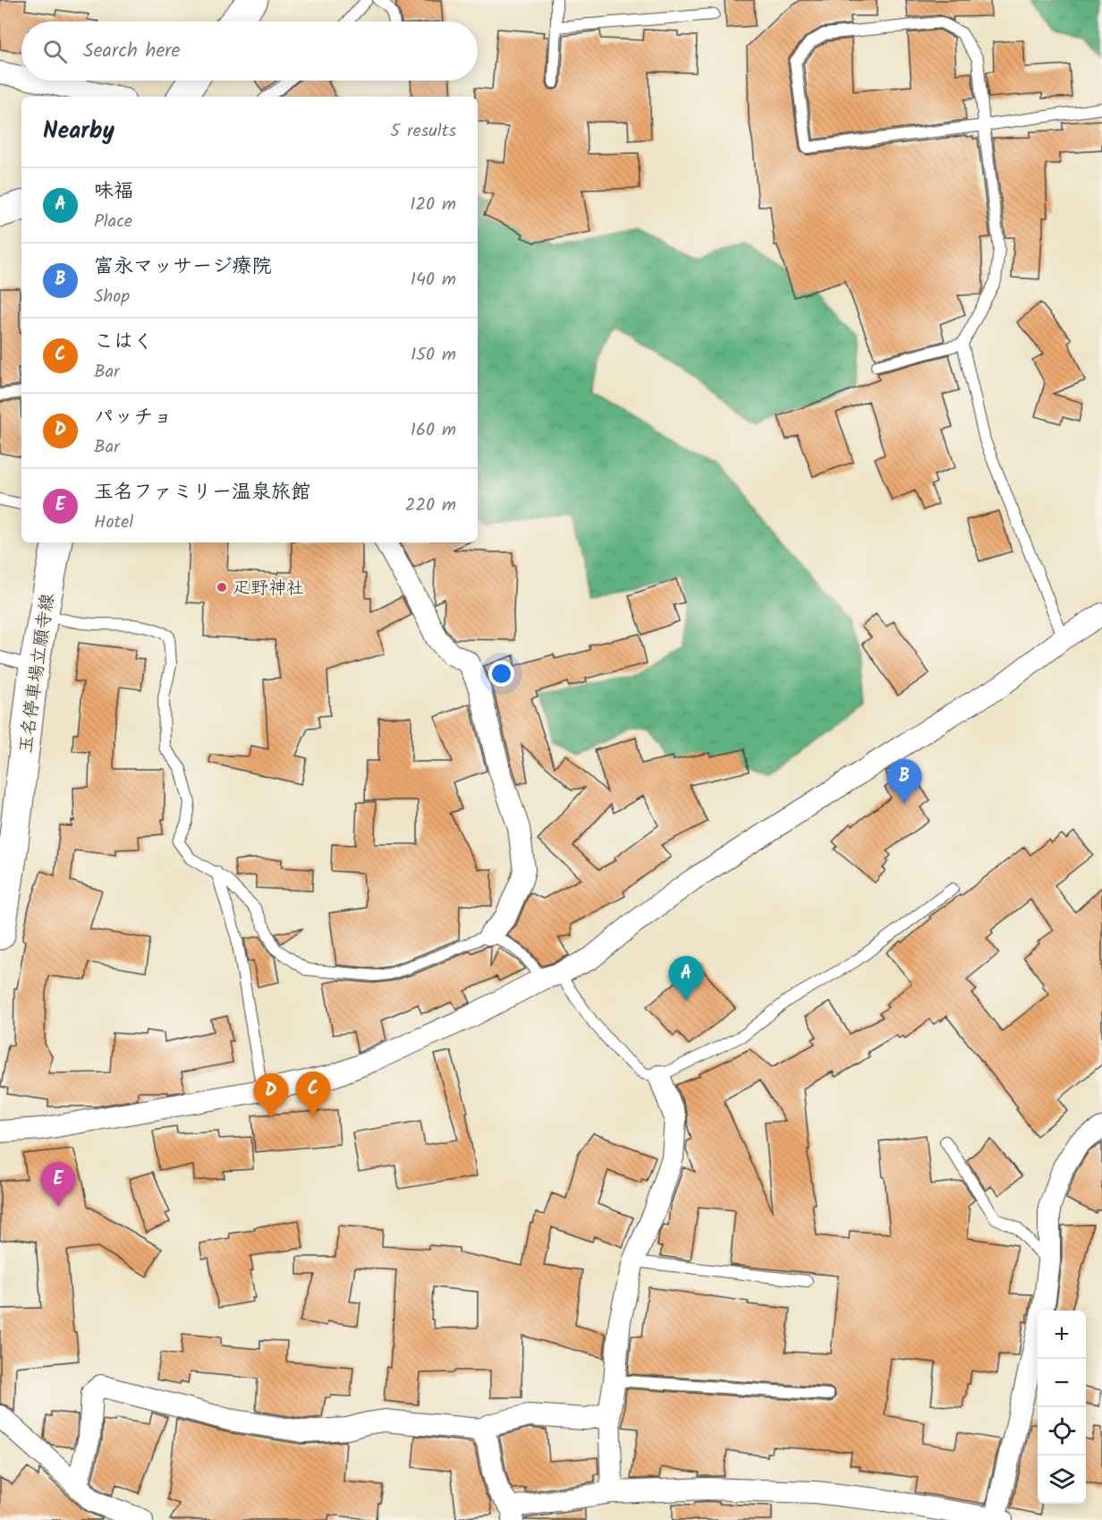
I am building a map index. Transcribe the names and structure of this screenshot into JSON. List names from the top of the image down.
{
  "streets": {
    "main road": ["玉名停車場立願寺線"]
  },
  "places": ["疋野神社"],
  "page": {
    "search": "Search here",
    "heading": ["Nearby", "5 results"],
    "list": [
      {
        "mark": "A",
        "name": "味福",
        "note": "Place",
        "value": "120 m"
      },
      {
        "mark": "B",
        "name": "富永マッサージ療院",
        "note": "Shop",
        "value": "140 m"
      },
      {
        "mark": "C",
        "name": "こはく",
        "note": "Bar",
        "value": "150 m"
      },
      {
        "mark": "D",
        "name": "パッチョ",
        "note": "Bar",
        "value": "160 m"
      },
      {
        "mark": "E",
        "name": "玉名ファミリー温泉旅館",
        "note": "Hotel",
        "value": "220 m"
      }
    ],
    "pins": [
      "B",
      "A",
      "C",
      "D",
      "E"
    ],
    "map_buttons": ["+", "−"]
  }
}
